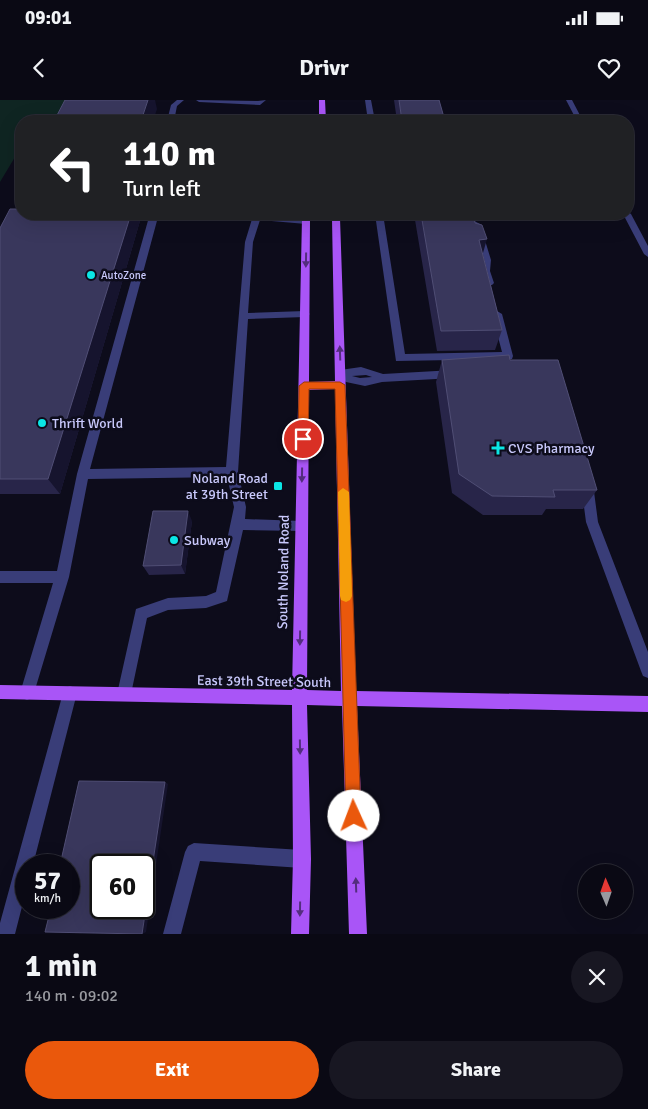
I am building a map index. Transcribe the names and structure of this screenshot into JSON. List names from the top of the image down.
{
  "streets": {
    "main road": ["South Noland Road", "East 39th Street South"]
  },
  "crossings": [
    ["South Noland Road", "East 39th Street South"]
  ],
  "places": {
    "other": ["AutoZone", "Thrift World", "Subway"],
    "health": ["CVS Pharmacy"],
    "transit": ["Noland Road at 39th Street"]
  },
  "north": "top",
  "page": {
    "status": "09:01",
    "header": "Drivr",
    "turn": ["110 m", "Turn left"],
    "speed": "57 km/h",
    "limit": "60",
    "heading": ["1 min", "140 m · 09:02"],
    "buttons": ["Exit", "Share"]
  }
}
